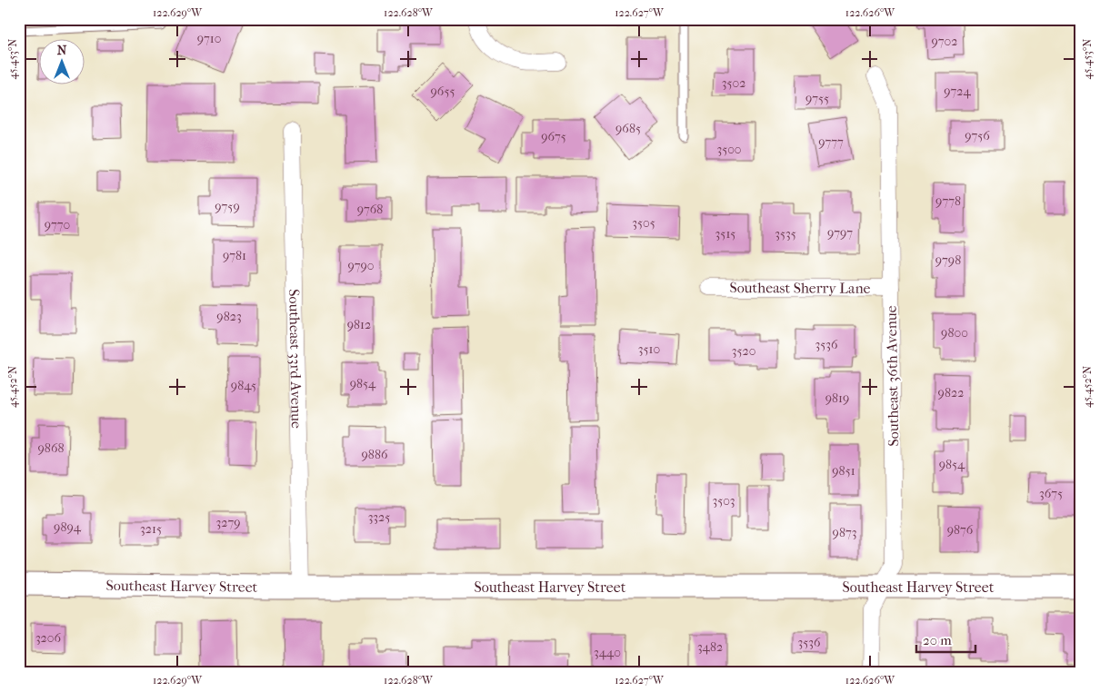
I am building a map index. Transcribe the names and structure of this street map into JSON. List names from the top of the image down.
{
  "streets": {
    "street": [
      "Southeast Sherry Lane",
      "Southeast 33rd Avenue",
      "Southeast 36th Avenue",
      "Southeast Harvey Street"
    ]
  },
  "crossings": [
    ["Southeast Sherry Lane", "Southeast 36th Avenue"],
    ["Southeast 33rd Avenue", "Southeast Harvey Street"],
    ["Southeast 36th Avenue", "Southeast Harvey Street"]
  ],
  "house_numbers": [
    "9710",
    "9702",
    "3502",
    "9655",
    "9724",
    "9755",
    "9685",
    "9756",
    "9675",
    "9777",
    "3500",
    "9778",
    "9759",
    "9768",
    "3505",
    "9770",
    "9797",
    "3515",
    "3535",
    "9781",
    "9798",
    "9790",
    "9823",
    "9812",
    "9800",
    "3536",
    "3510",
    "3520",
    "9854",
    "9845",
    "9822",
    "9819",
    "9868",
    "9886",
    "9854",
    "9851",
    "3675",
    "3503",
    "3325",
    "3279",
    "9894",
    "3215",
    "9876",
    "9873",
    "3206",
    "3536",
    "3482",
    "3440"
  ],
  "scale_bar": "20 m",
  "north": "top",
  "coordinates": [
    "122.629°W",
    "122.628°W",
    "122.627°W",
    "122.626°W",
    "45.453°N",
    "45.452°N"
  ]
}
